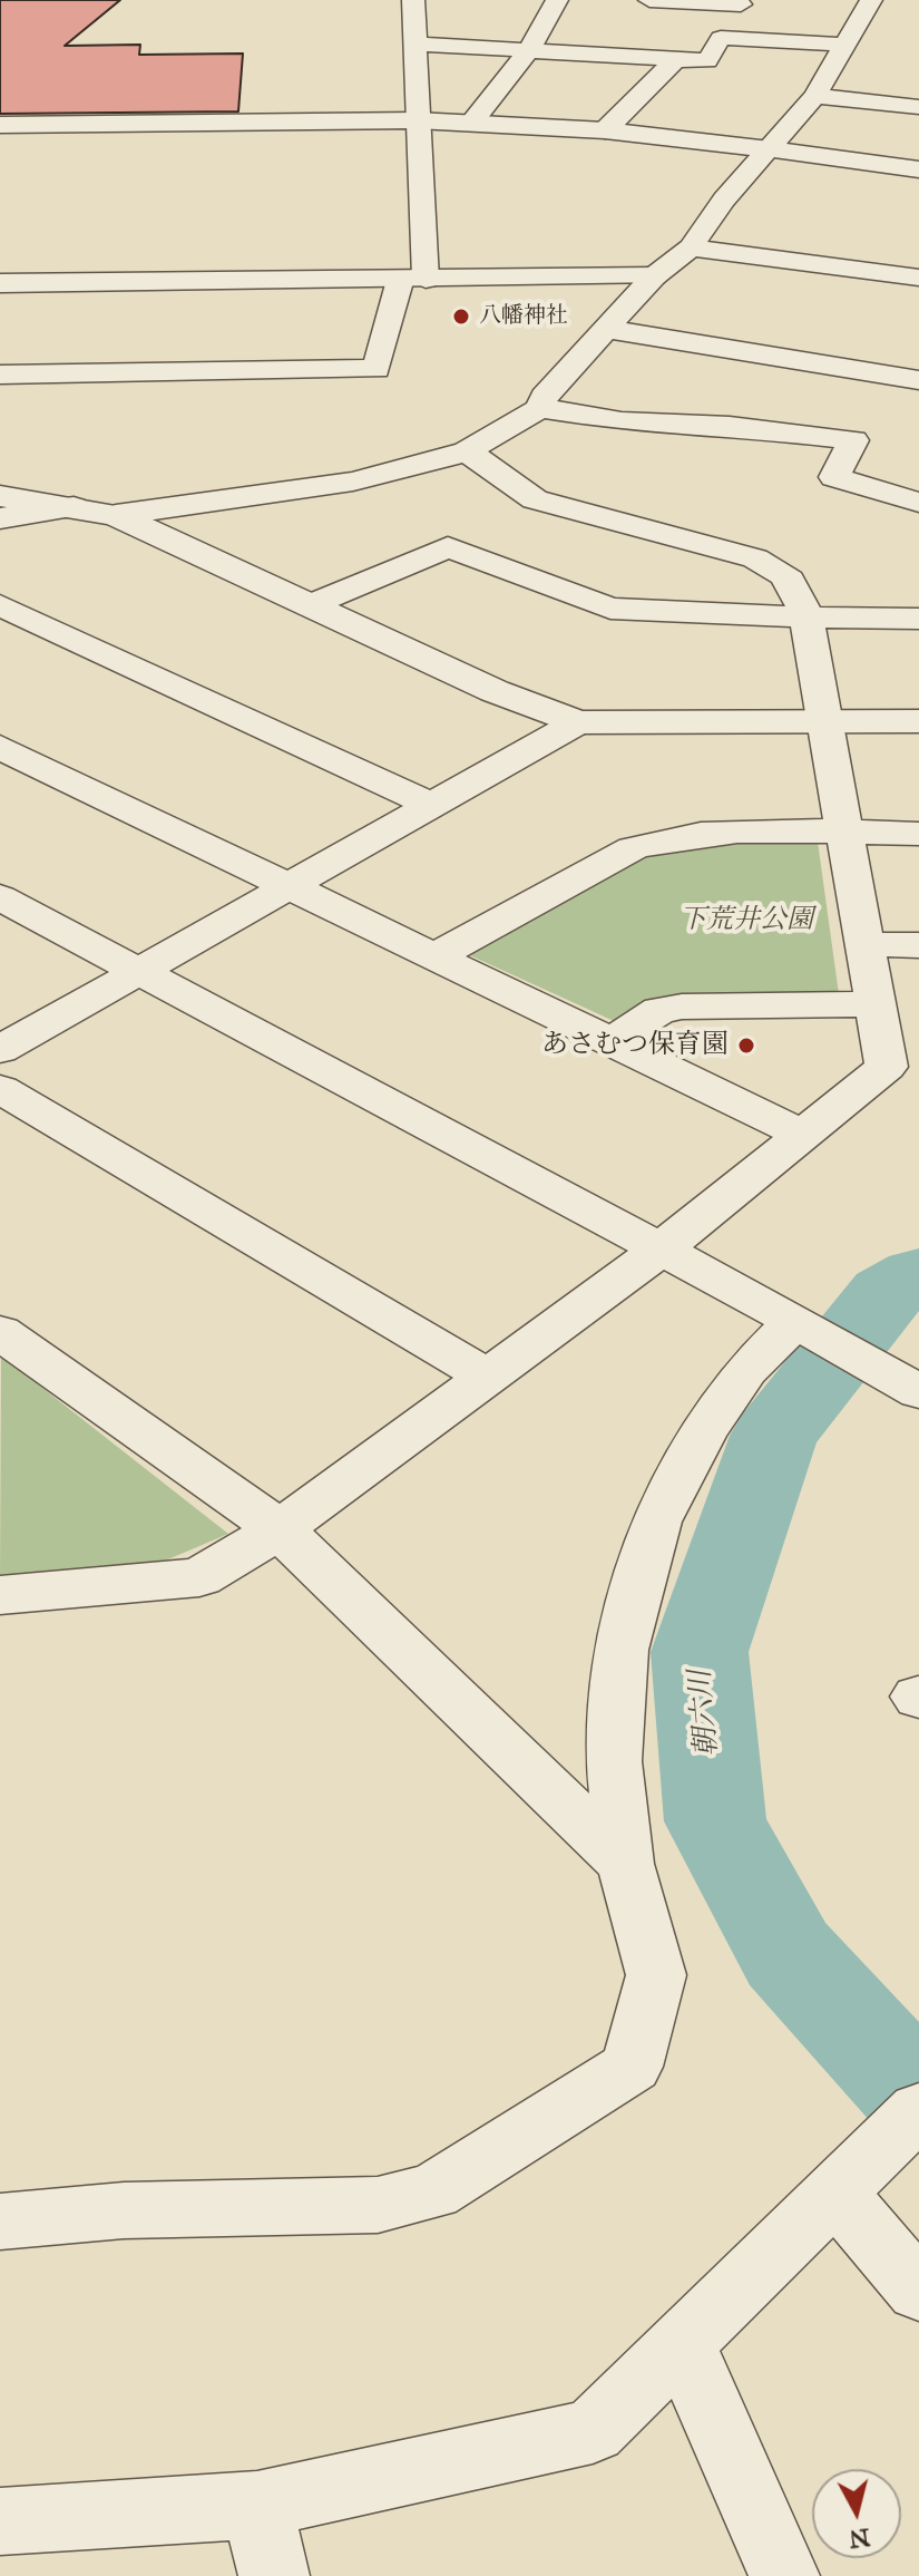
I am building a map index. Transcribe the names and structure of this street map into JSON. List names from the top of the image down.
{
  "water": ["朝六川"],
  "parks": ["下荒井公園"],
  "places": ["八幡神社", "あさむつ保育園"],
  "north": "bottom"
}
